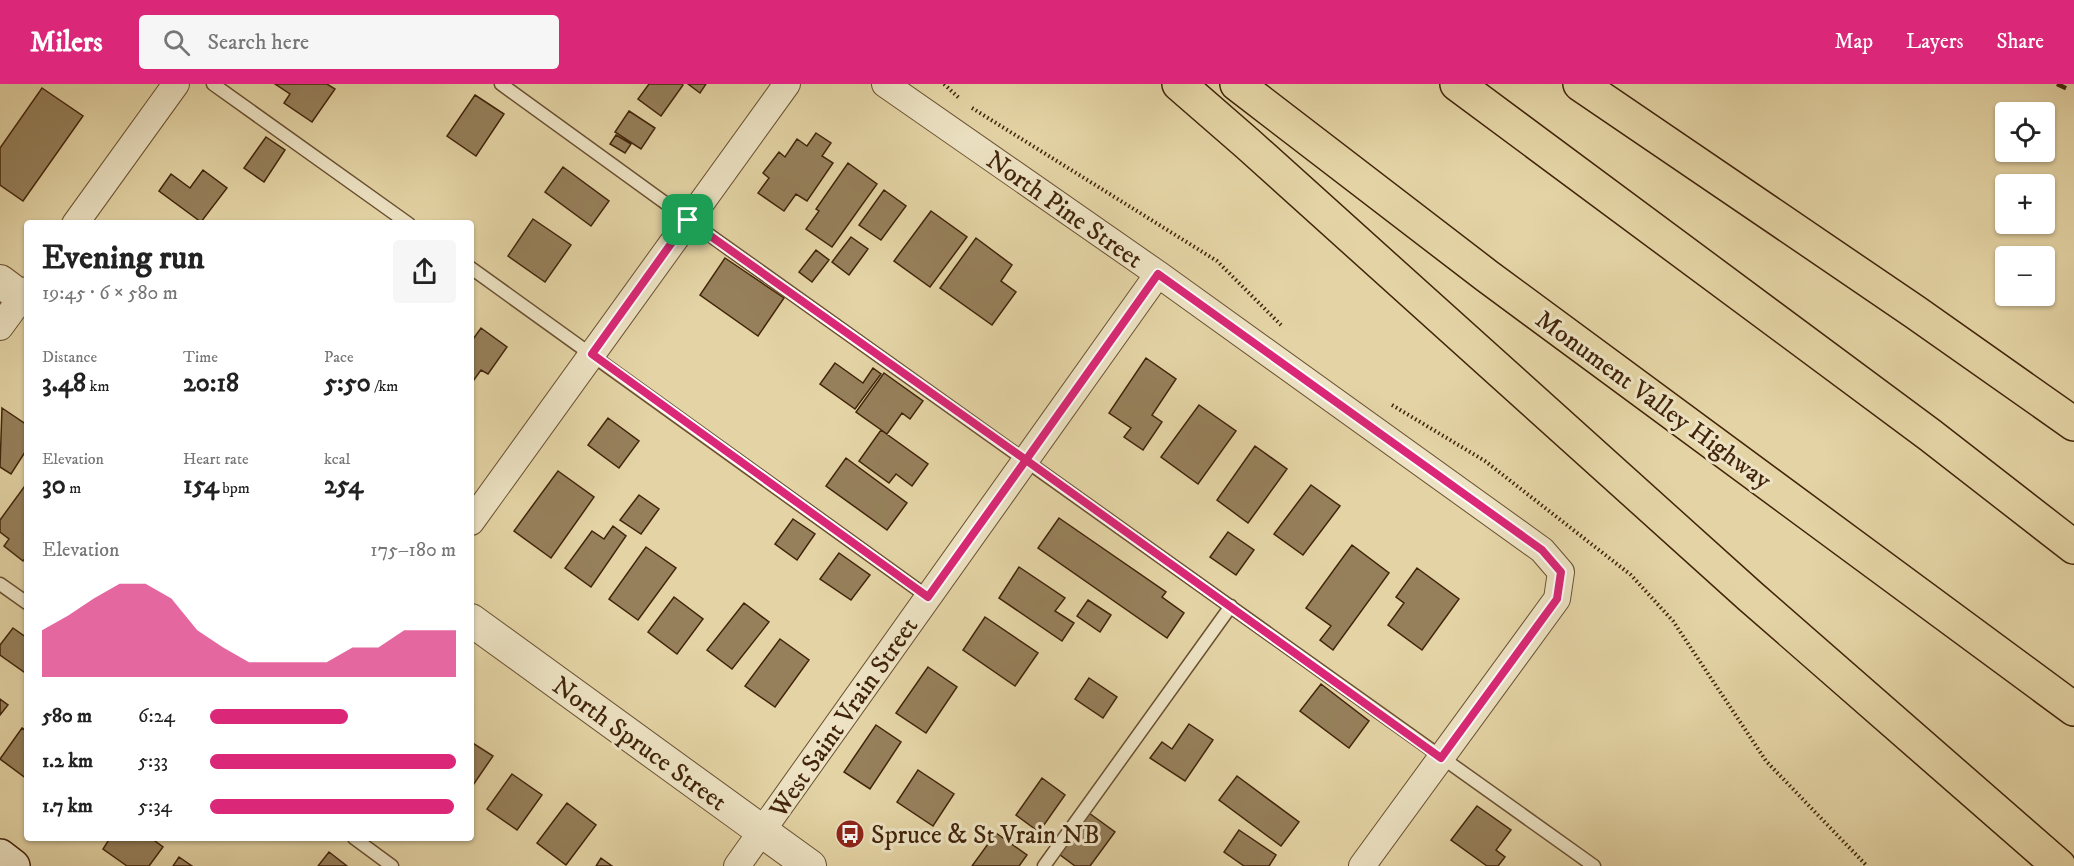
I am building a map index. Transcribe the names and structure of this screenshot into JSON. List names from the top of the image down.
{
  "streets": {
    "highway": ["Monument Valley Highway"],
    "street": ["North Pine Street", "West Saint Vrain Street", "North Spruce Street"]
  },
  "crossings": [
    ["North Pine Street", "West Saint Vrain Street"],
    ["West Saint Vrain Street", "North Spruce Street"]
  ],
  "places": {
    "bus stop": ["Spruce & St Vrain NB"]
  },
  "page": {
    "header": "Milers",
    "search": "Search here",
    "nav": ["Map", "Layers", "Share"],
    "map_buttons": ["+", "−"],
    "heading": ["Evening run", "19:45 · 6 × 580 m"],
    "stats": [
      ["Distance", "3.48 km"],
      ["Time", "20:18"],
      ["Pace", "5:50 /km"],
      ["Elevation", "30 m"],
      ["Heart rate", "154 bpm"],
      ["kcal", "254"]
    ],
    "chart": ["Elevation", "175–180 m"],
    "list": [
      {
        "name": "580 m",
        "note": "6:24"
      },
      {
        "name": "1.2 km",
        "note": "5:33"
      },
      {
        "name": "1.7 km",
        "note": "5:34"
      }
    ]
  }
}
